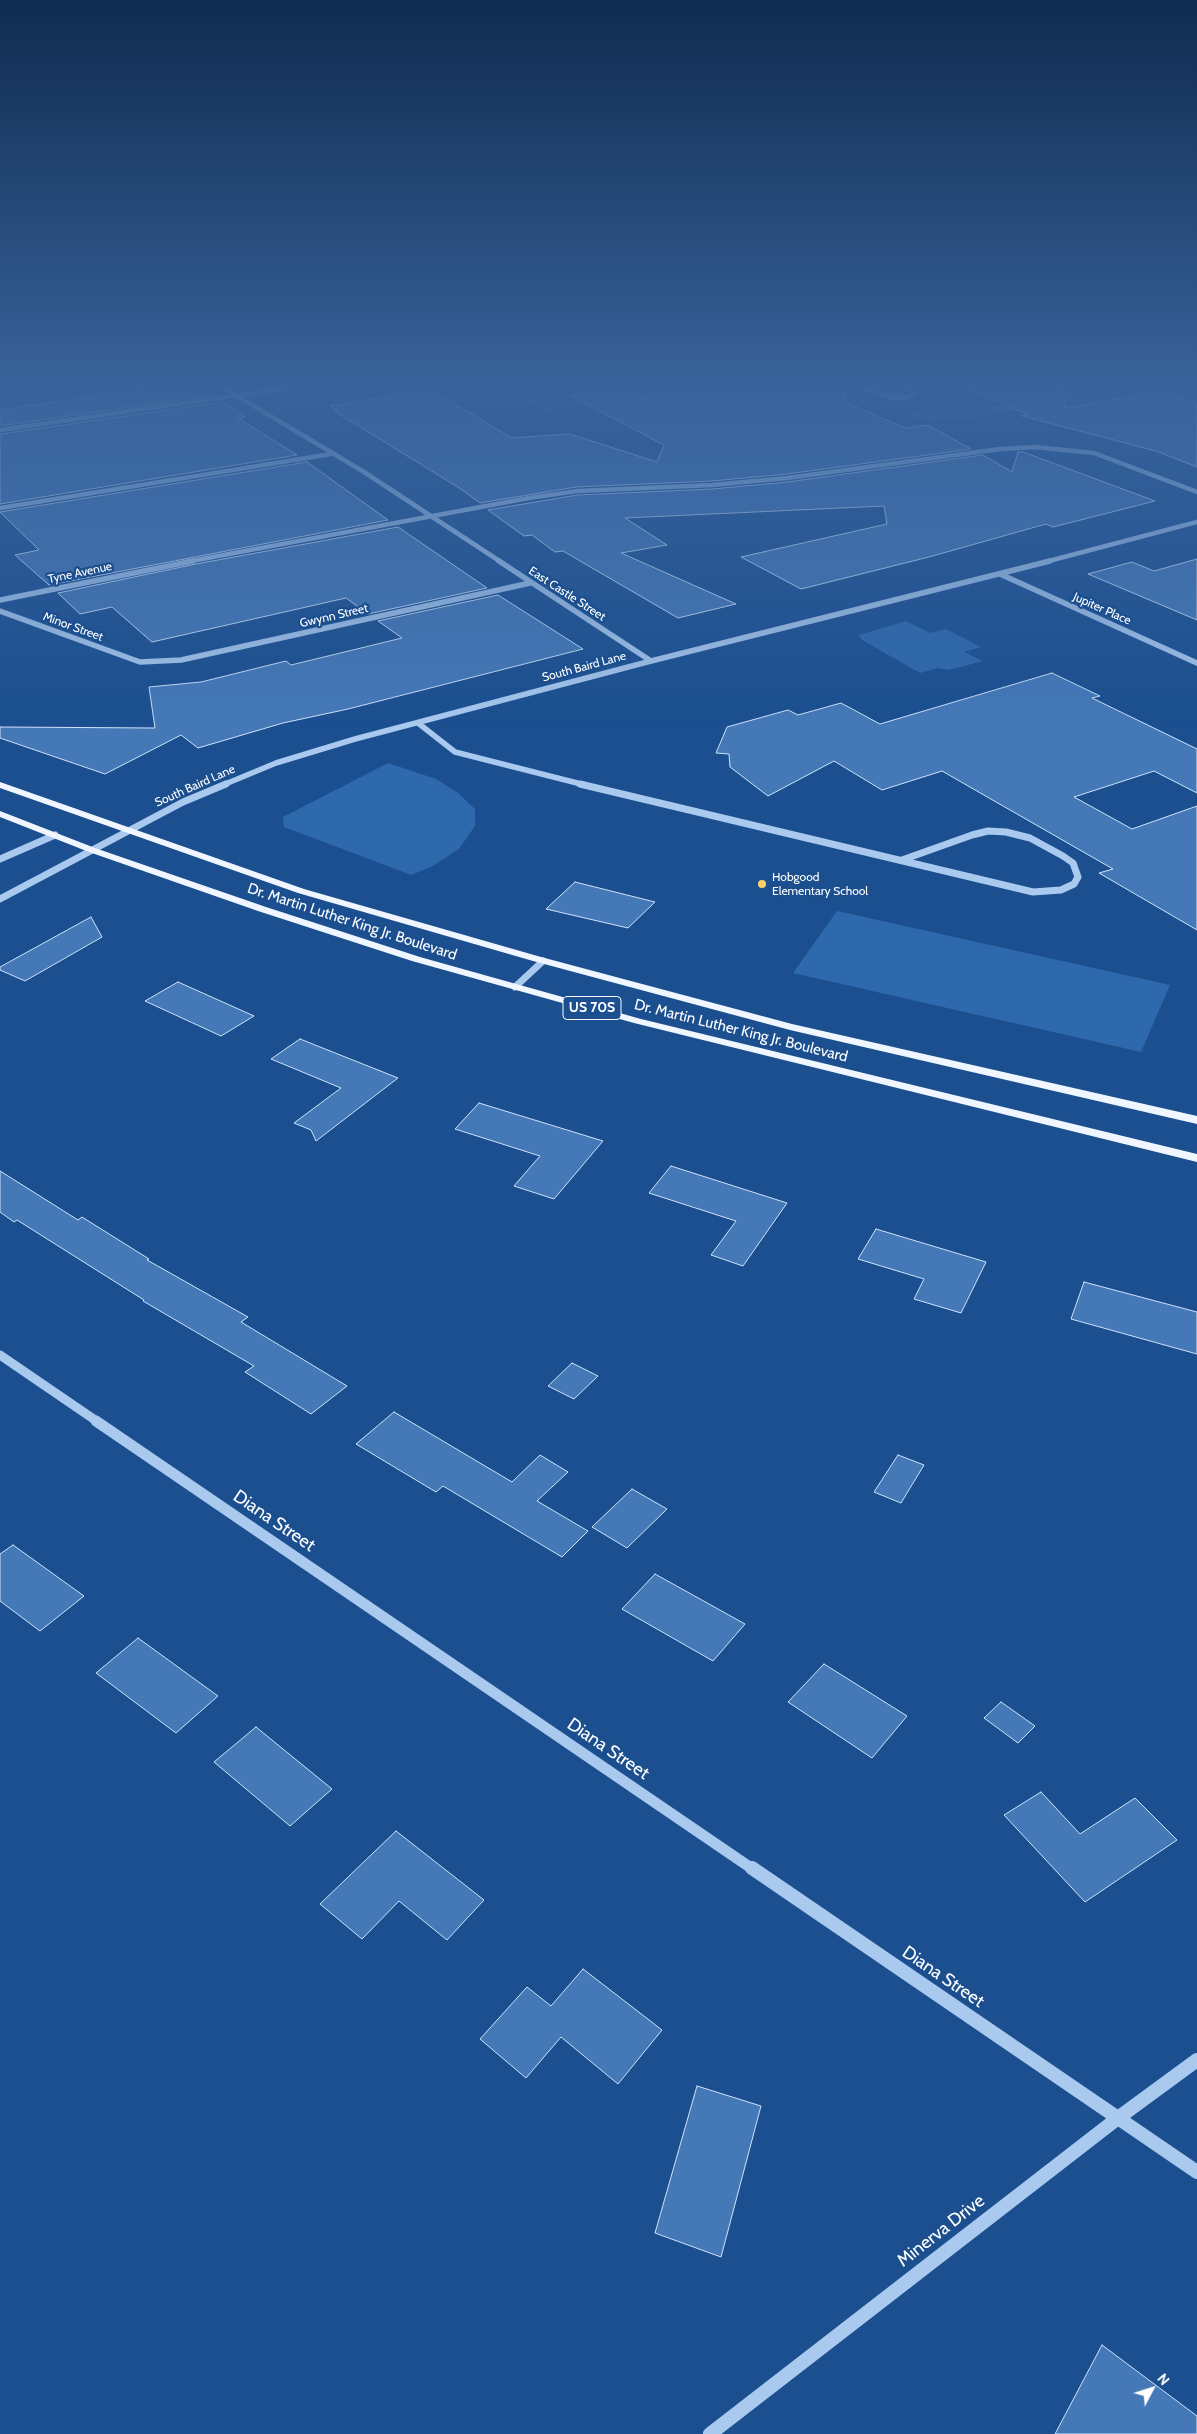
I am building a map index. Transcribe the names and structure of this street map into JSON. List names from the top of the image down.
{
  "streets": {
    "main road": ["Dr. Martin Luther King Jr. Boulevard", "US 70S"],
    "street": [
      "Tyne Avenue",
      "East Castle Street",
      "Jupiter Place",
      "Gwynn Street",
      "Minor Street",
      "South Baird Lane",
      "Diana Street",
      "Minerva Drive"
    ]
  },
  "crossings": [
    ["Tyne Avenue", "East Castle Street"],
    ["East Castle Street", "Gwynn Street"],
    ["East Castle Street", "South Baird Lane"],
    ["Jupiter Place", "South Baird Lane"],
    ["Gwynn Street", "Minor Street"],
    ["South Baird Lane", "Dr. Martin Luther King Jr. Boulevard"],
    ["Diana Street", "Minerva Drive"]
  ],
  "places": ["Hobgood Elementary School"],
  "north": "top right"
}
